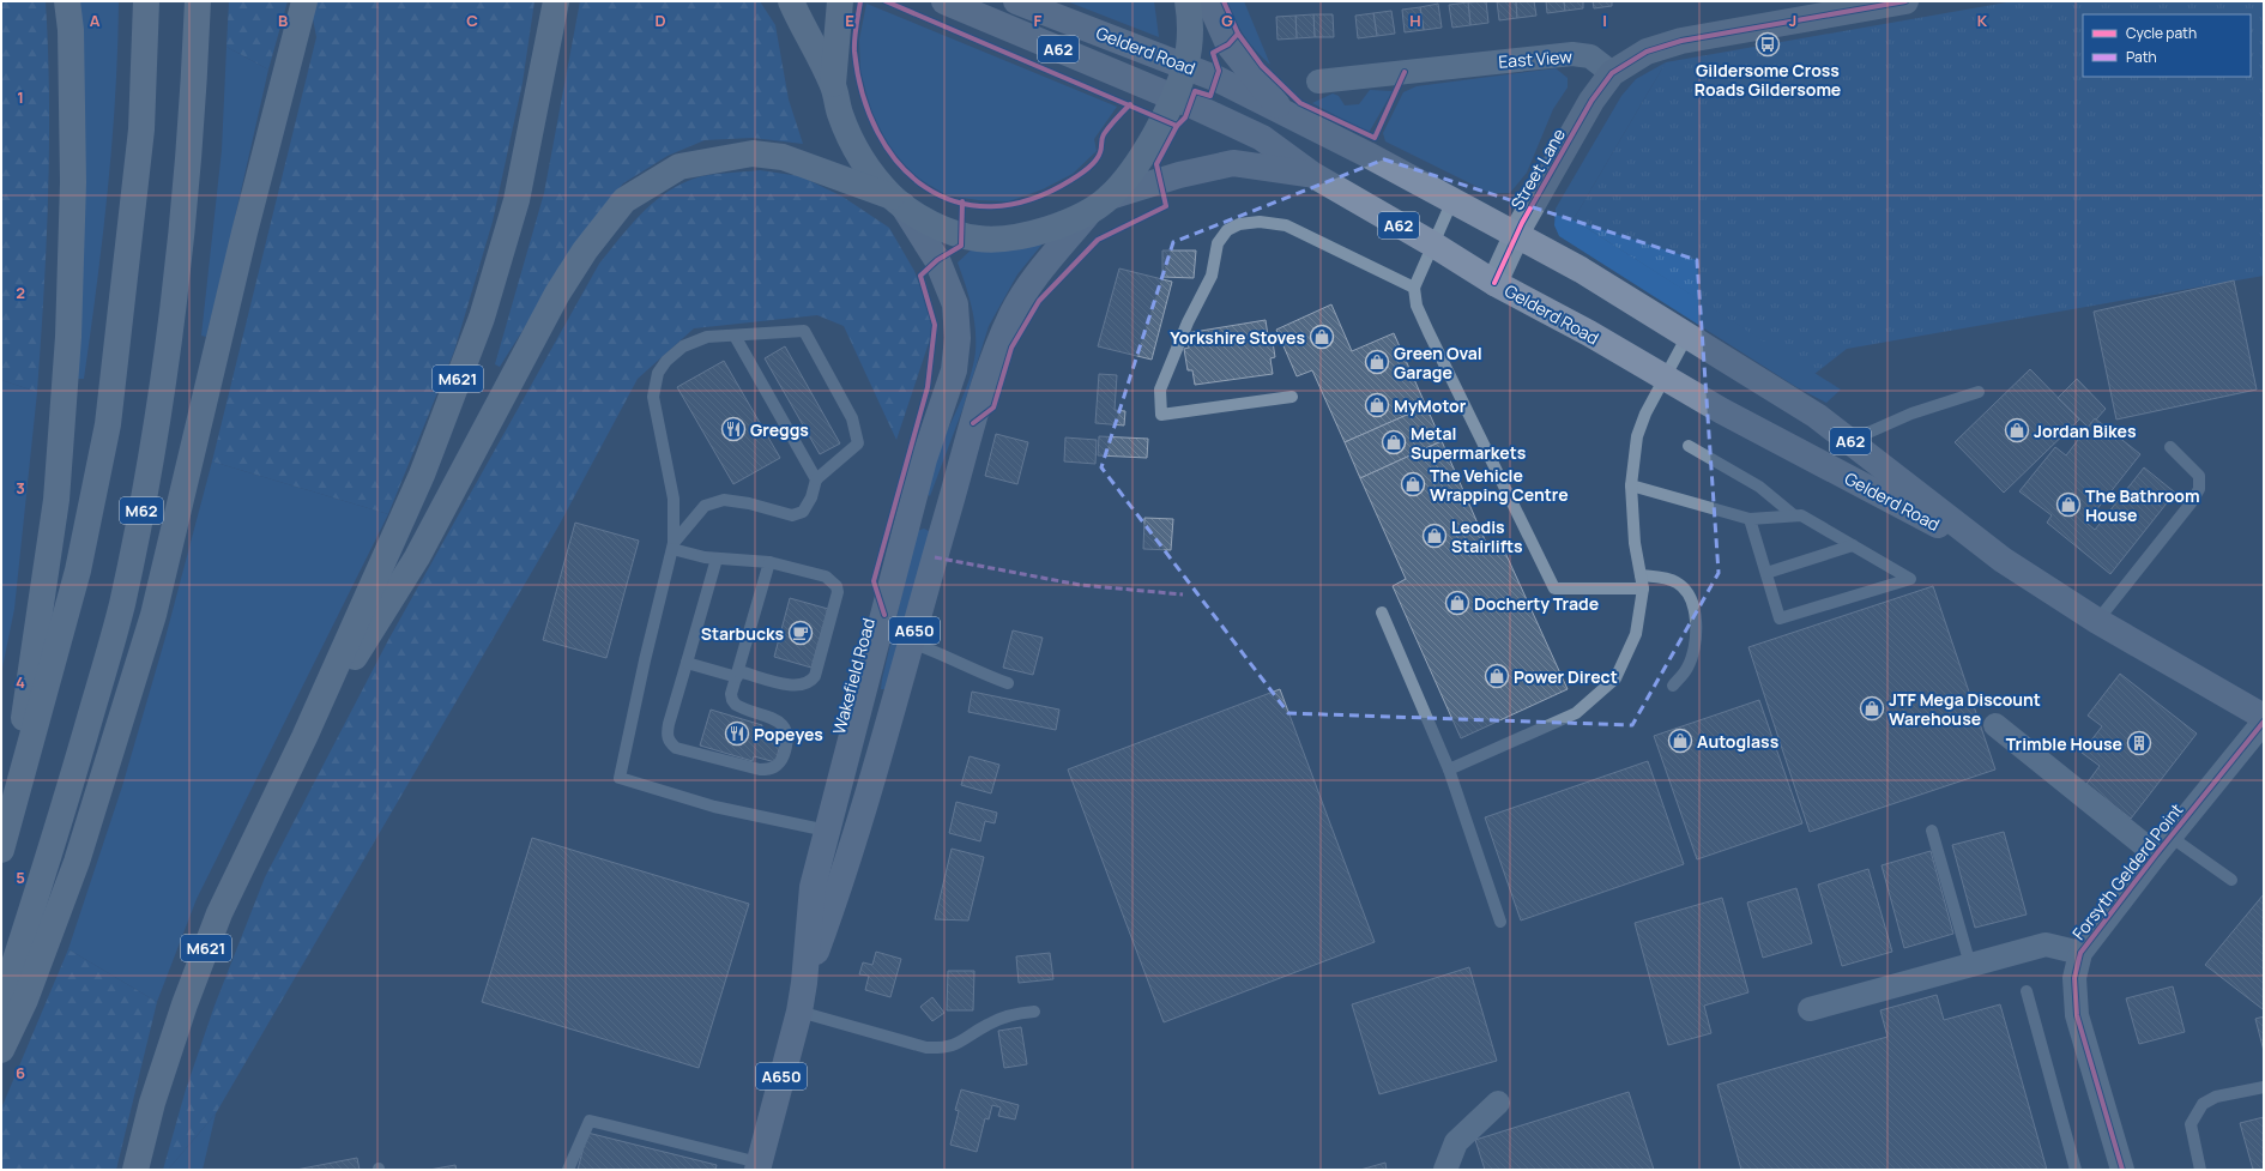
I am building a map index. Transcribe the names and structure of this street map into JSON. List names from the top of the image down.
{
  "streets": {
    "highway": ["M621", "M62"],
    "main road": [
      "A62",
      "Gelderd Road",
      "A650",
      "Wakefield Road"
    ],
    "street": ["East View", "Street Lane", "Forsyth Gelderd Point"]
  },
  "crossings": [
    ["Gelderd Road", "Street Lane"],
    ["East View", "Street Lane"],
    ["M621", "Wakefield Road"]
  ],
  "places": {
    "bus stop": ["Gildersome Cross Roads Gildersome"],
    "shop": [
      "Yorkshire Stoves",
      "Green Oval Garage",
      "MyMotor",
      "Jordan Bikes",
      "Metal Supermarkets",
      "The Vehicle Wrapping Centre",
      "The Bathroom House",
      "Leodis Stairlifts",
      "Docherty Trade",
      "Power Direct",
      "JTF Mega Discount Warehouse",
      "Autoglass"
    ],
    "restaurant": ["Greggs", "Popeyes"],
    "cafe": ["Starbucks"],
    "building": ["Trimble House"]
  },
  "legend": ["Cycle path", "Path"],
  "grid": {
    "columns": [
      "A",
      "B",
      "C",
      "D",
      "E",
      "F",
      "G",
      "H",
      "I",
      "J",
      "K"
    ],
    "rows": [
      "1",
      "2",
      "3",
      "4",
      "5",
      "6"
    ]
  }
}
